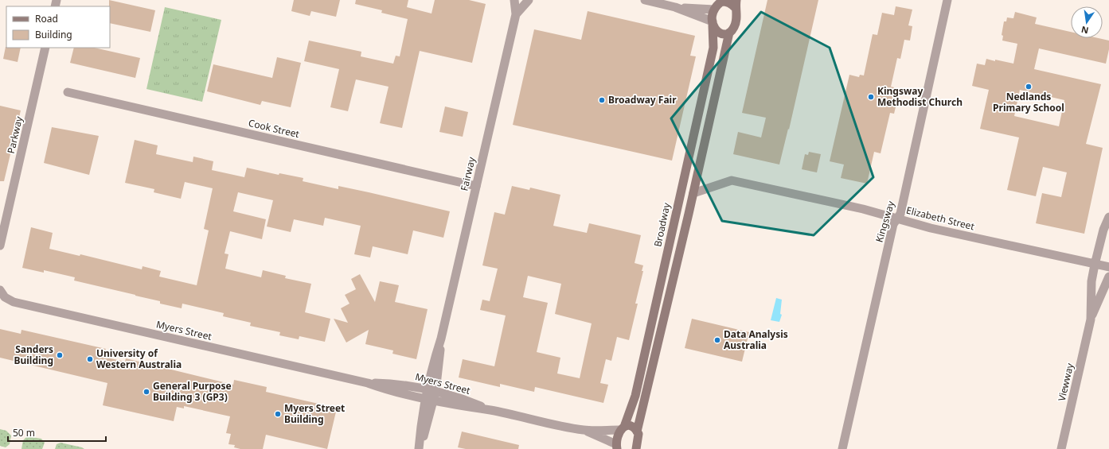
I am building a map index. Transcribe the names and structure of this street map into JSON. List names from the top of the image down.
{
  "streets": {
    "main road": ["Broadway"],
    "street": [
      "Cook Street",
      "Parkway",
      "Fairway",
      "Elizabeth Street",
      "Kingsway",
      "Myers Street",
      "Viewway"
    ]
  },
  "crossings": [
    ["Cook Street", "Fairway"],
    ["Fairway", "Myers Street"],
    ["Elizabeth Street", "Kingsway"],
    ["Elizabeth Street", "Viewway"],
    ["Broadway", "Myers Street"]
  ],
  "places": [
    "Nedlands Primary School",
    "Kingsway Methodist Church",
    "Broadway Fair",
    "Data Analysis Australia",
    "Sanders Building",
    "University of Western Australia",
    "General Purpose Building 3 (GP3)",
    "Myers Street Building"
  ],
  "legend": ["Road", "Building"],
  "scale_bar": "50 m",
  "north": "bottom"
}
